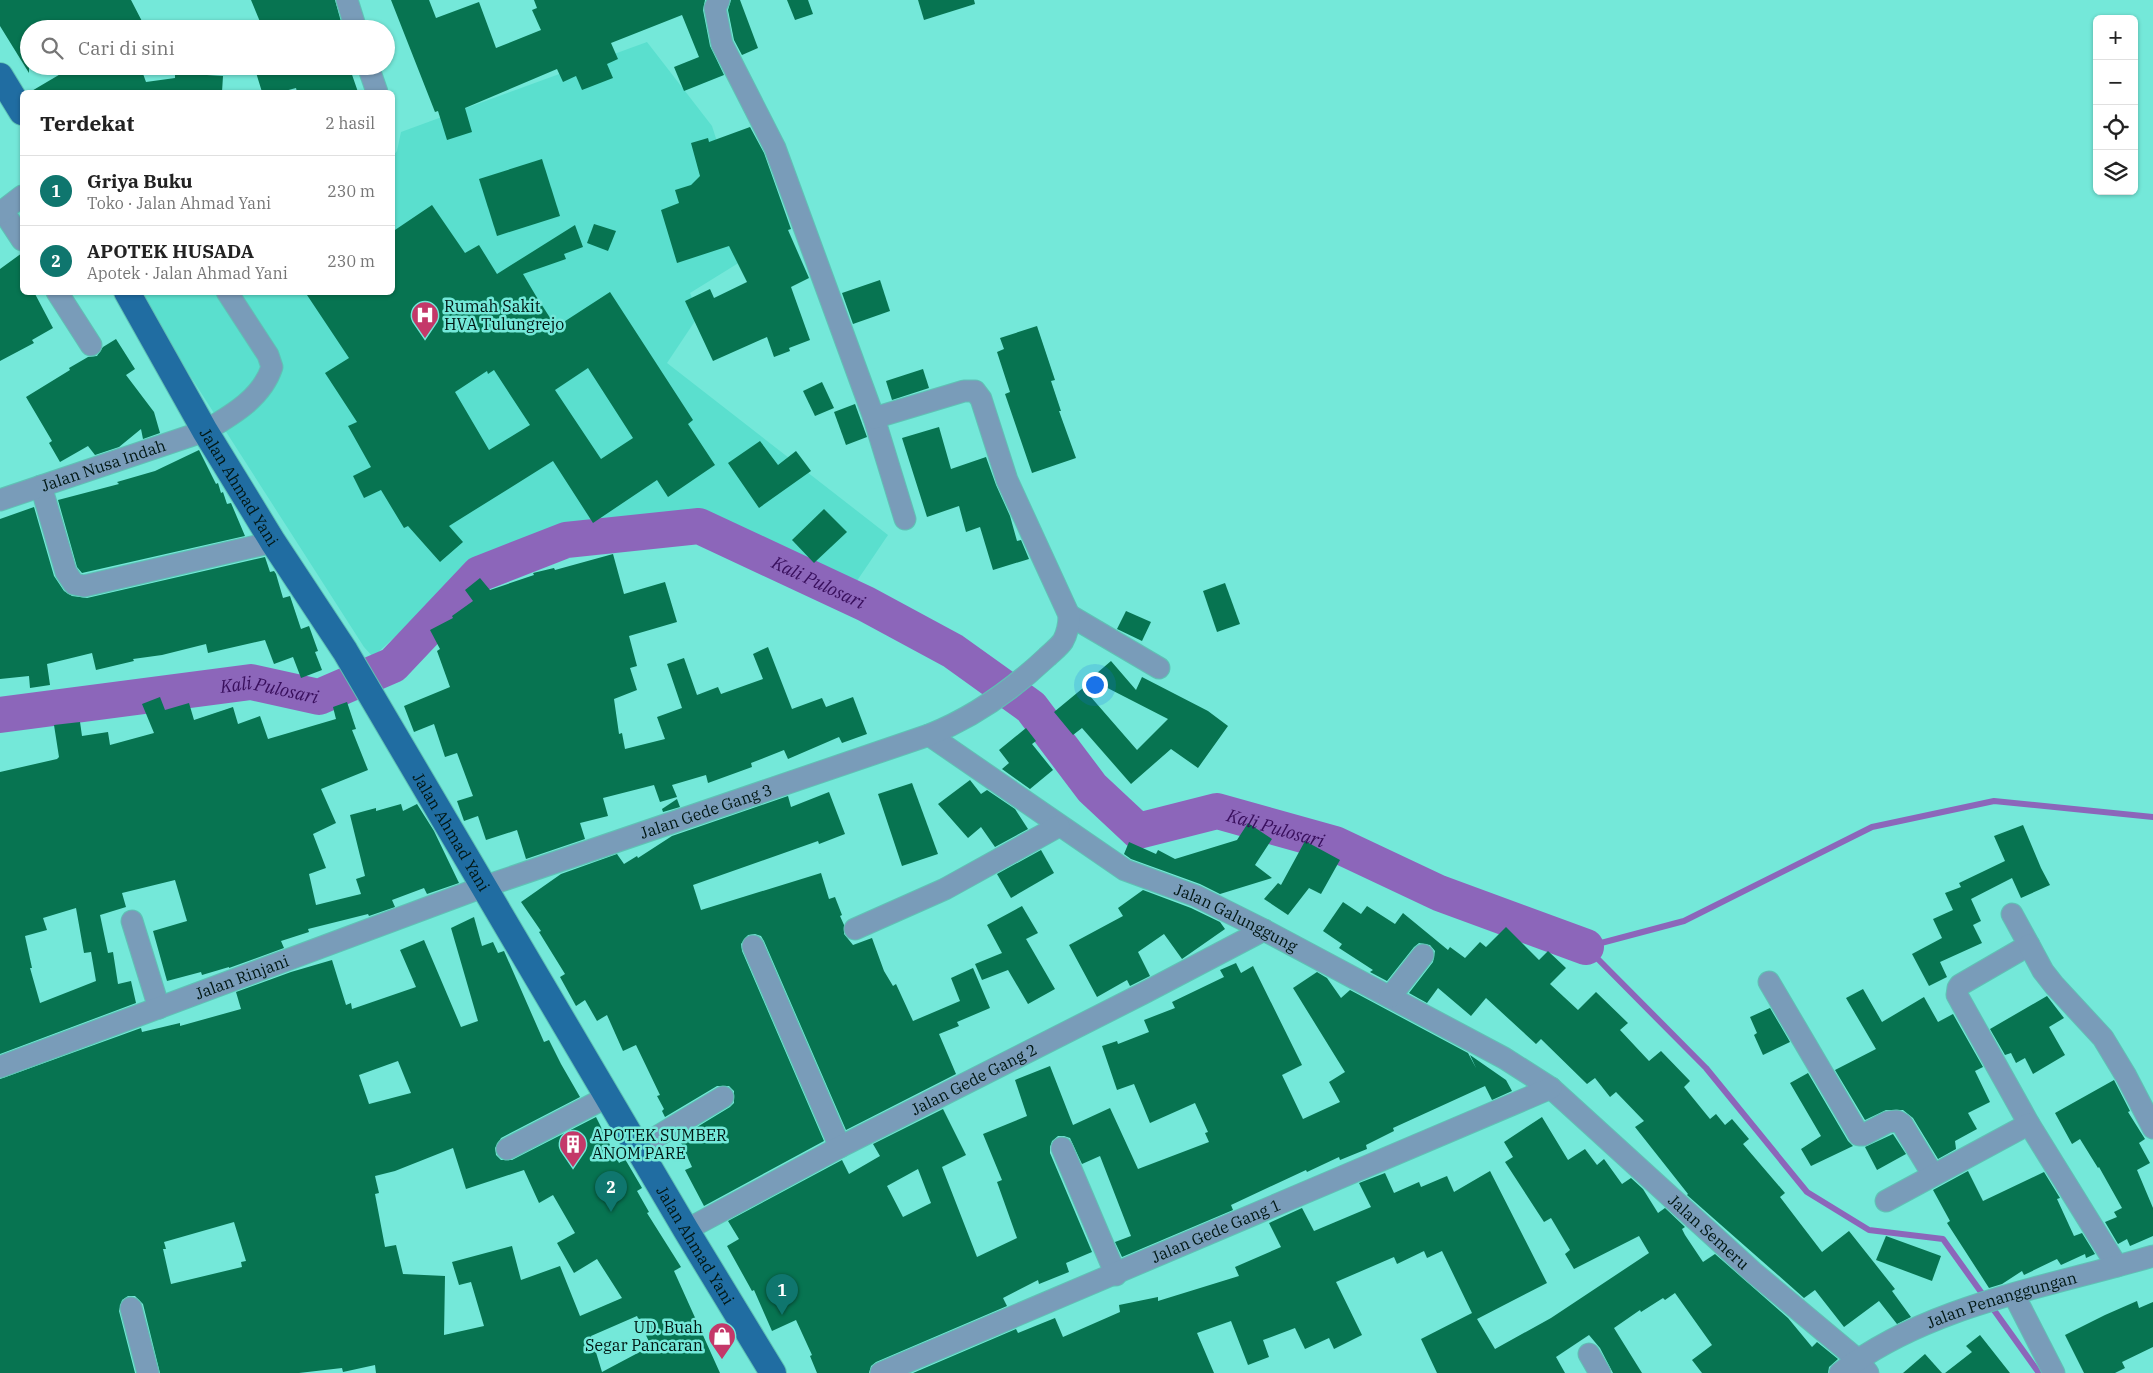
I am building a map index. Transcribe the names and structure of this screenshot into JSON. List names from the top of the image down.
{
  "streets": {
    "main road": ["Jalan Ahmad Yani"],
    "street": [
      "Jalan Nusa Indah",
      "Jalan Gede Gang 3",
      "Jalan Galunggung",
      "Jalan Rinjani",
      "Jalan Gede Gang 2",
      "Jalan Semeru",
      "Jalan Gede Gang 1",
      "Jalan Penanggungan"
    ]
  },
  "crossings": [
    ["Jalan Nusa Indah", "Jalan Ahmad Yani"],
    ["Jalan Ahmad Yani", "Jalan Gede Gang 3"],
    ["Jalan Ahmad Yani", "Jalan Rinjani"],
    ["Jalan Ahmad Yani", "Jalan Gede Gang 2"],
    ["Jalan Gede Gang 3", "Jalan Galunggung"],
    ["Jalan Gede Gang 3", "Jalan Rinjani"],
    ["Jalan Galunggung", "Jalan Gede Gang 2"],
    ["Jalan Galunggung", "Jalan Semeru"],
    ["Jalan Galunggung", "Jalan Gede Gang 1"],
    ["Jalan Semeru", "Jalan Gede Gang 1"],
    ["Jalan Semeru", "Jalan Penanggungan"]
  ],
  "water": ["Kali Pulosari"],
  "places": {
    "hospital": ["Rumah Sakit HVA Tulungrejo"],
    "building": ["APOTEK SUMBER ANOM PARE"],
    "shop": ["UD. Buah Segar Pancaran"]
  },
  "page": {
    "map_buttons": ["+", "−"],
    "search": "Cari di sini",
    "heading": ["Terdekat", "2 hasil"],
    "list": [
      {
        "mark": "1",
        "name": "Griya Buku",
        "note": "Toko · Jalan Ahmad Yani",
        "value": "230 m"
      },
      {
        "mark": "2",
        "name": "APOTEK HUSADA",
        "note": "Apotek · Jalan Ahmad Yani",
        "value": "230 m"
      }
    ],
    "pins": ["2", "1"]
  }
}
